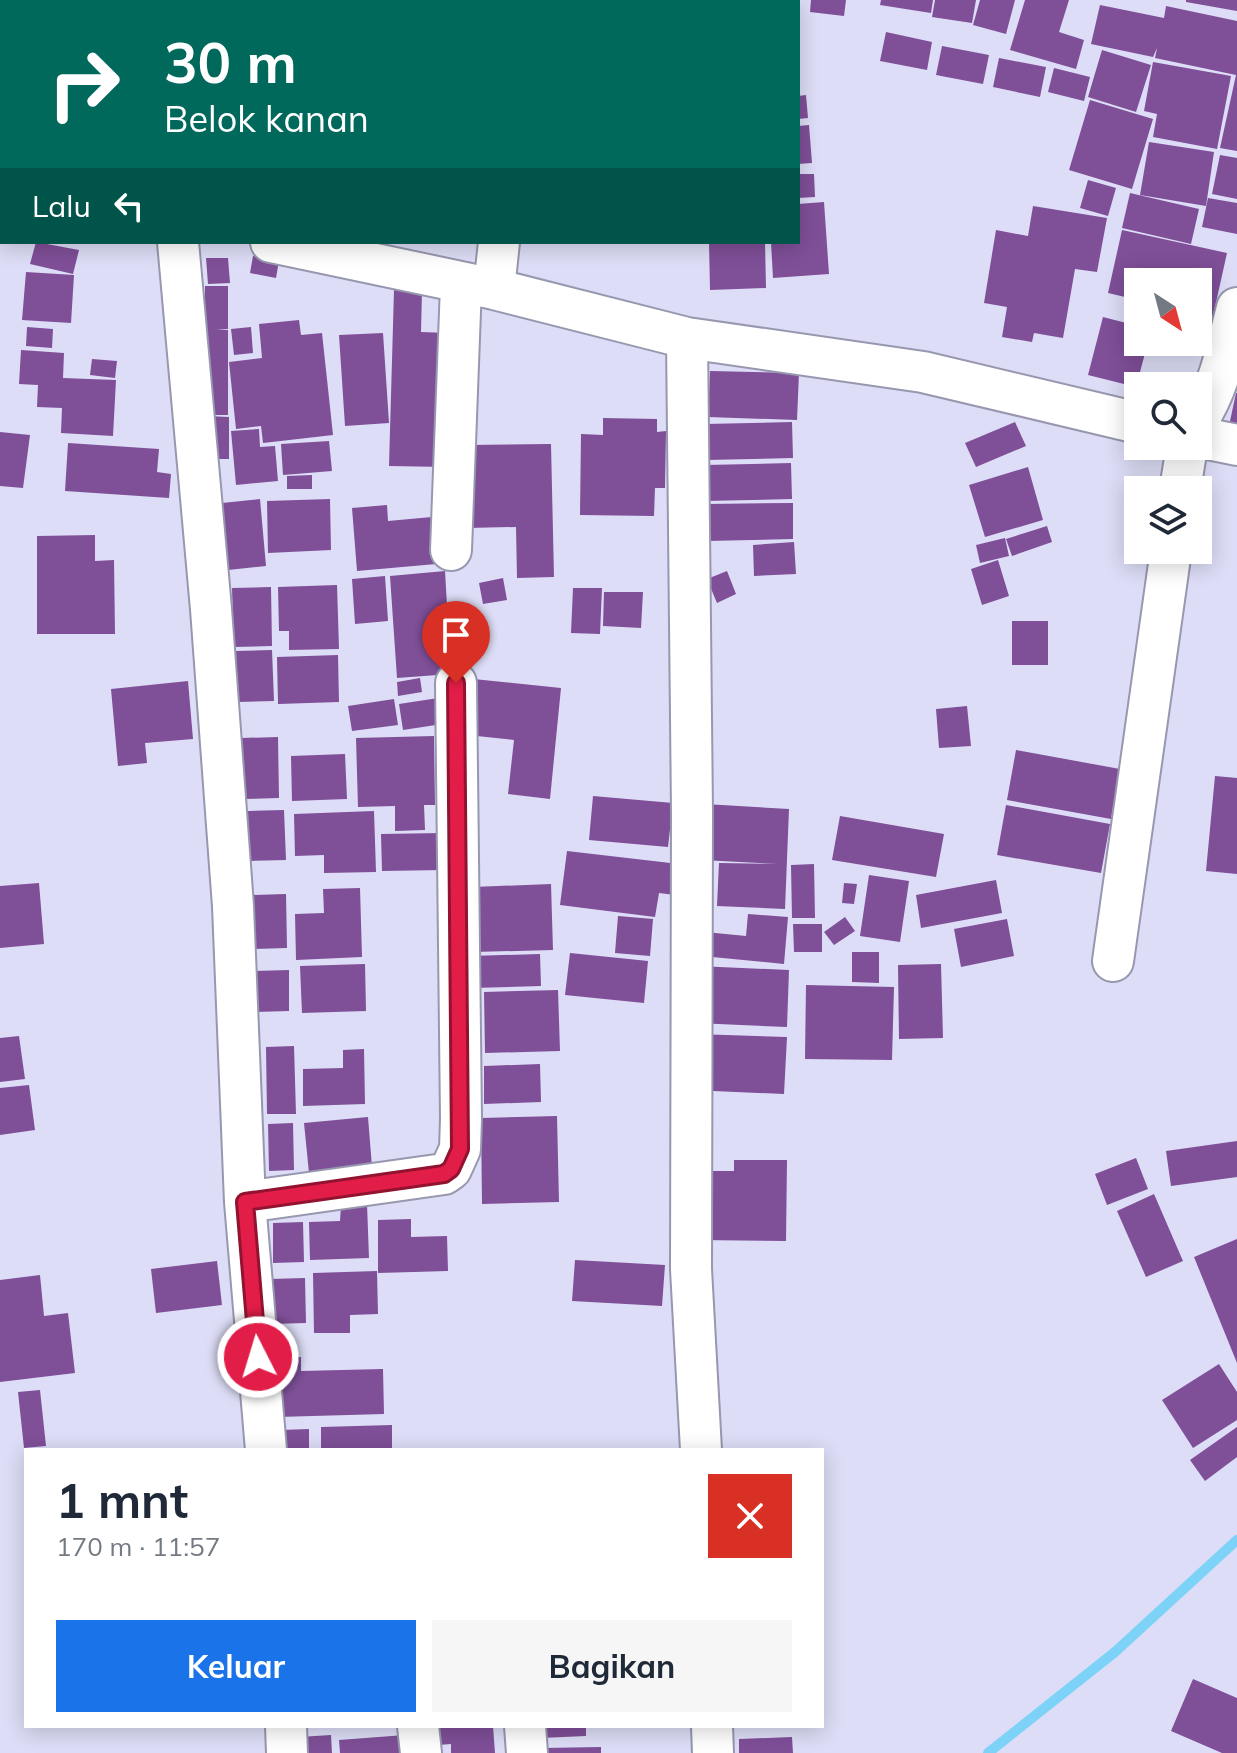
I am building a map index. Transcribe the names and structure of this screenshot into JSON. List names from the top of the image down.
{
  "north": "bottom right",
  "page": {
    "turn": ["30 m", "Belok kanan"],
    "then": "Lalu",
    "heading": ["1 mnt", "170 m · 11:57"],
    "buttons": ["Keluar", "Bagikan"]
  }
}
